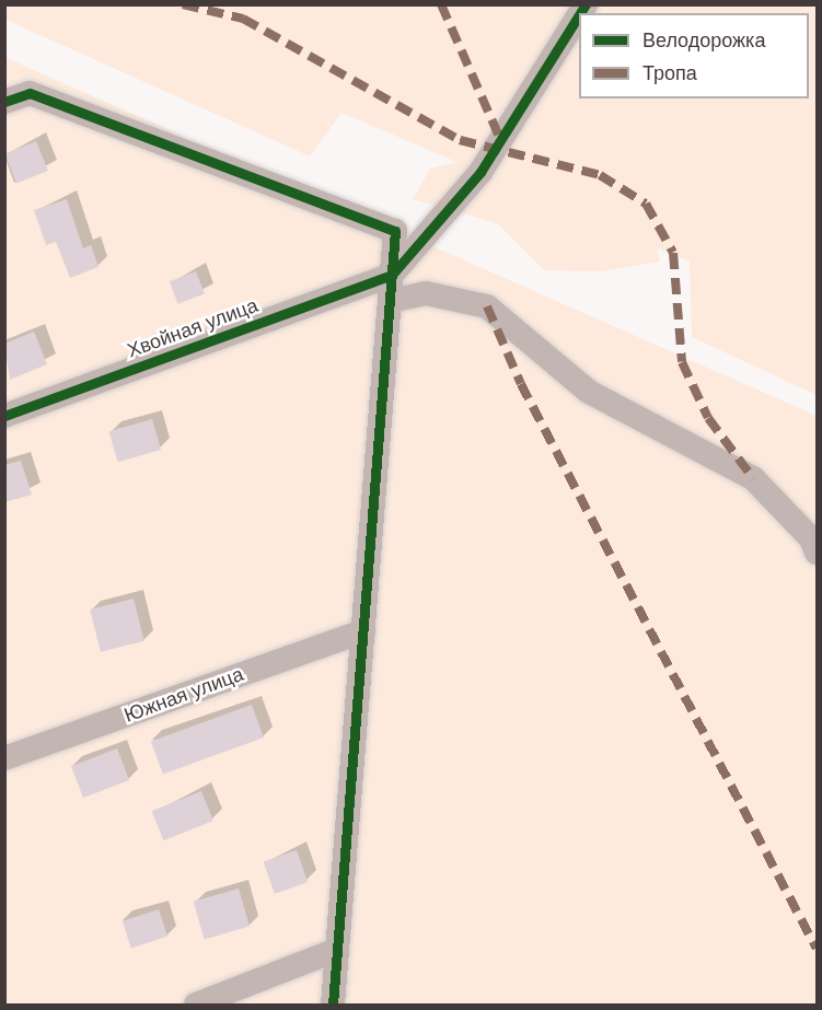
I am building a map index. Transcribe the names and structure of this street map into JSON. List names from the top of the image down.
{
  "streets": {
    "street": ["Хвойная улица", "Южная улица"]
  },
  "legend": ["Велодорожка", "Тропа"]
}
